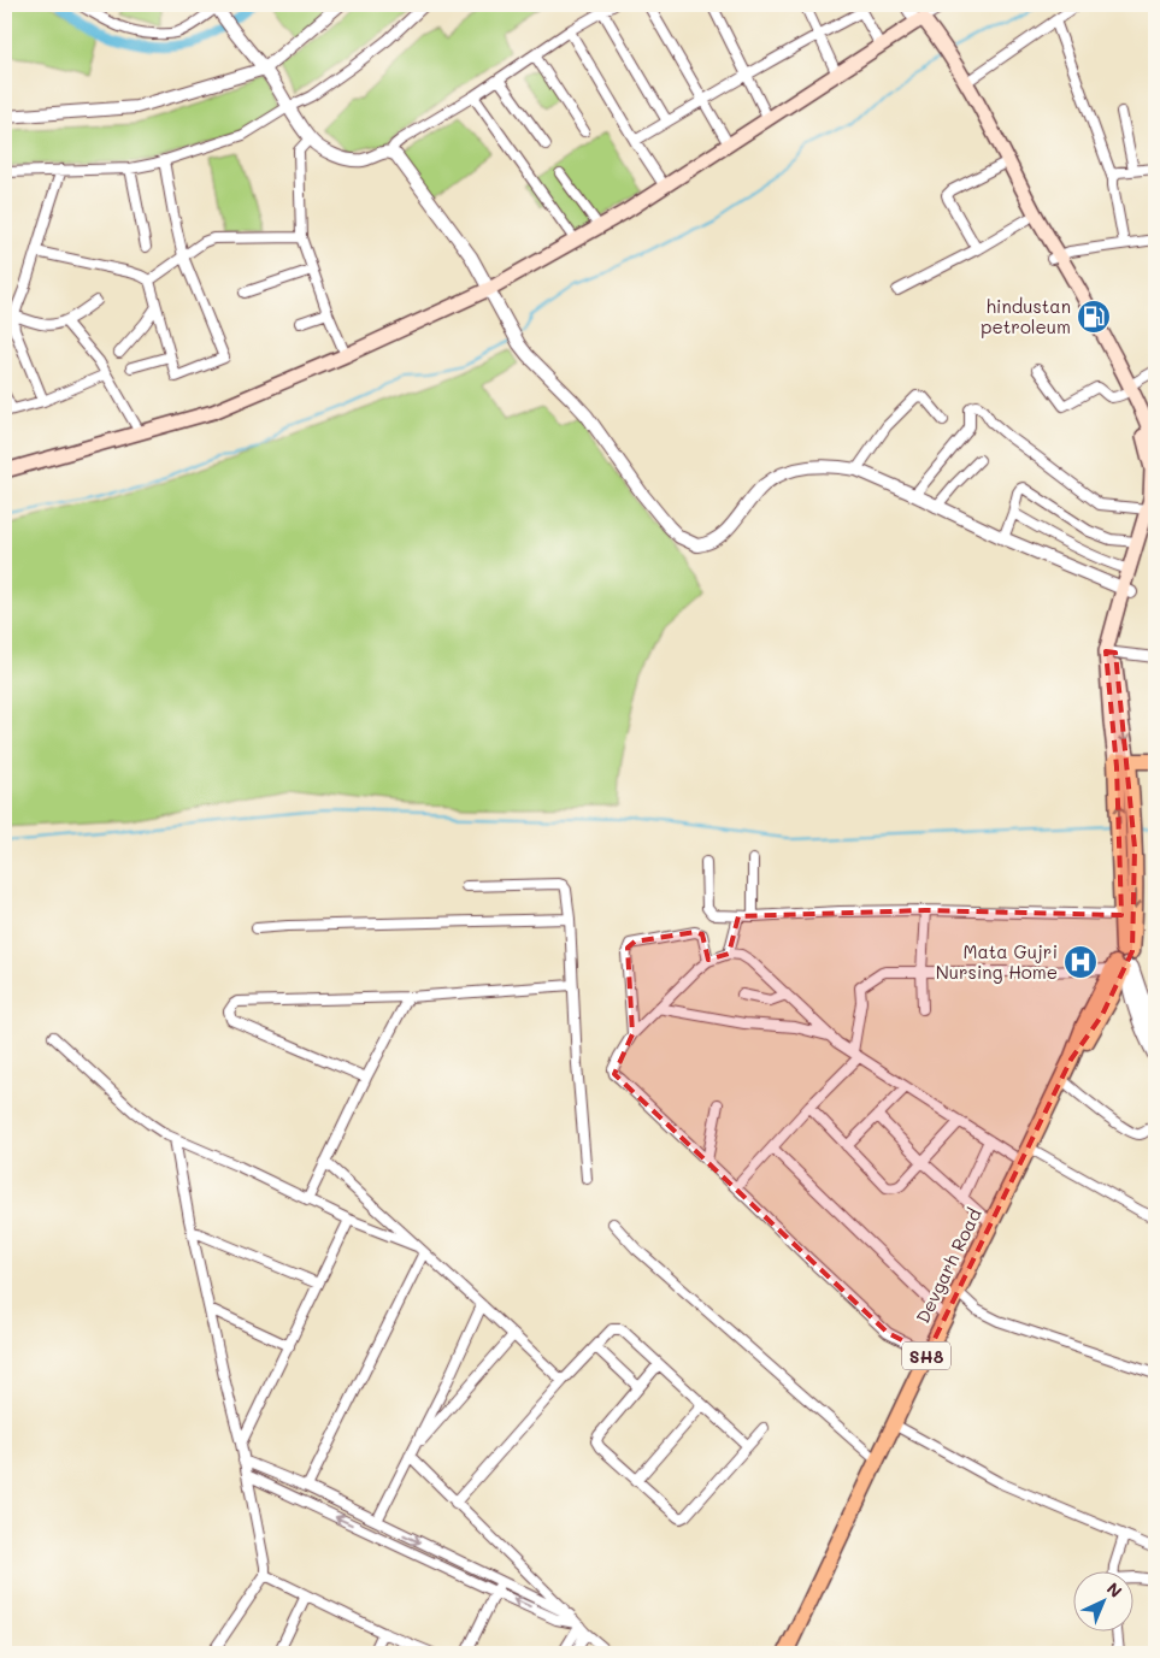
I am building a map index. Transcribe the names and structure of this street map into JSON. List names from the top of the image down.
{
  "streets": {
    "main road": ["Devgarh Road", "SH8"]
  },
  "places": {
    "fuel station": ["hindustan petroleum"],
    "hospital": ["Mata Gujri Nursing Home"]
  },
  "north": "top right"
}
